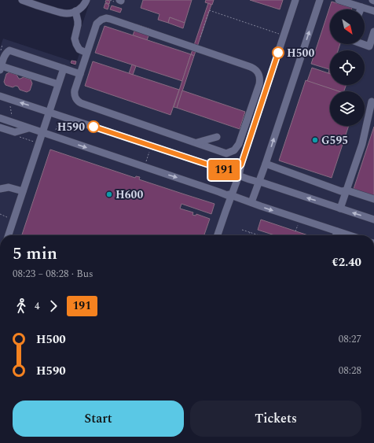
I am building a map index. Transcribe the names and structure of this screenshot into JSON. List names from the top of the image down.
{
  "places": [
    "H500",
    "H590",
    "G595",
    "H600"
  ],
  "lines": ["bus line 191"],
  "north": "bottom right",
  "page": {
    "on_map": "191",
    "heading": ["5 min", "08:23 – 08:28 · Bus", "€2.40"],
    "legs": ["4", "191"],
    "list": [
      {
        "name": "H500",
        "value": "08:27"
      },
      {
        "name": "H590",
        "value": "08:28"
      }
    ],
    "buttons": ["Start", "Tickets"]
  }
}
